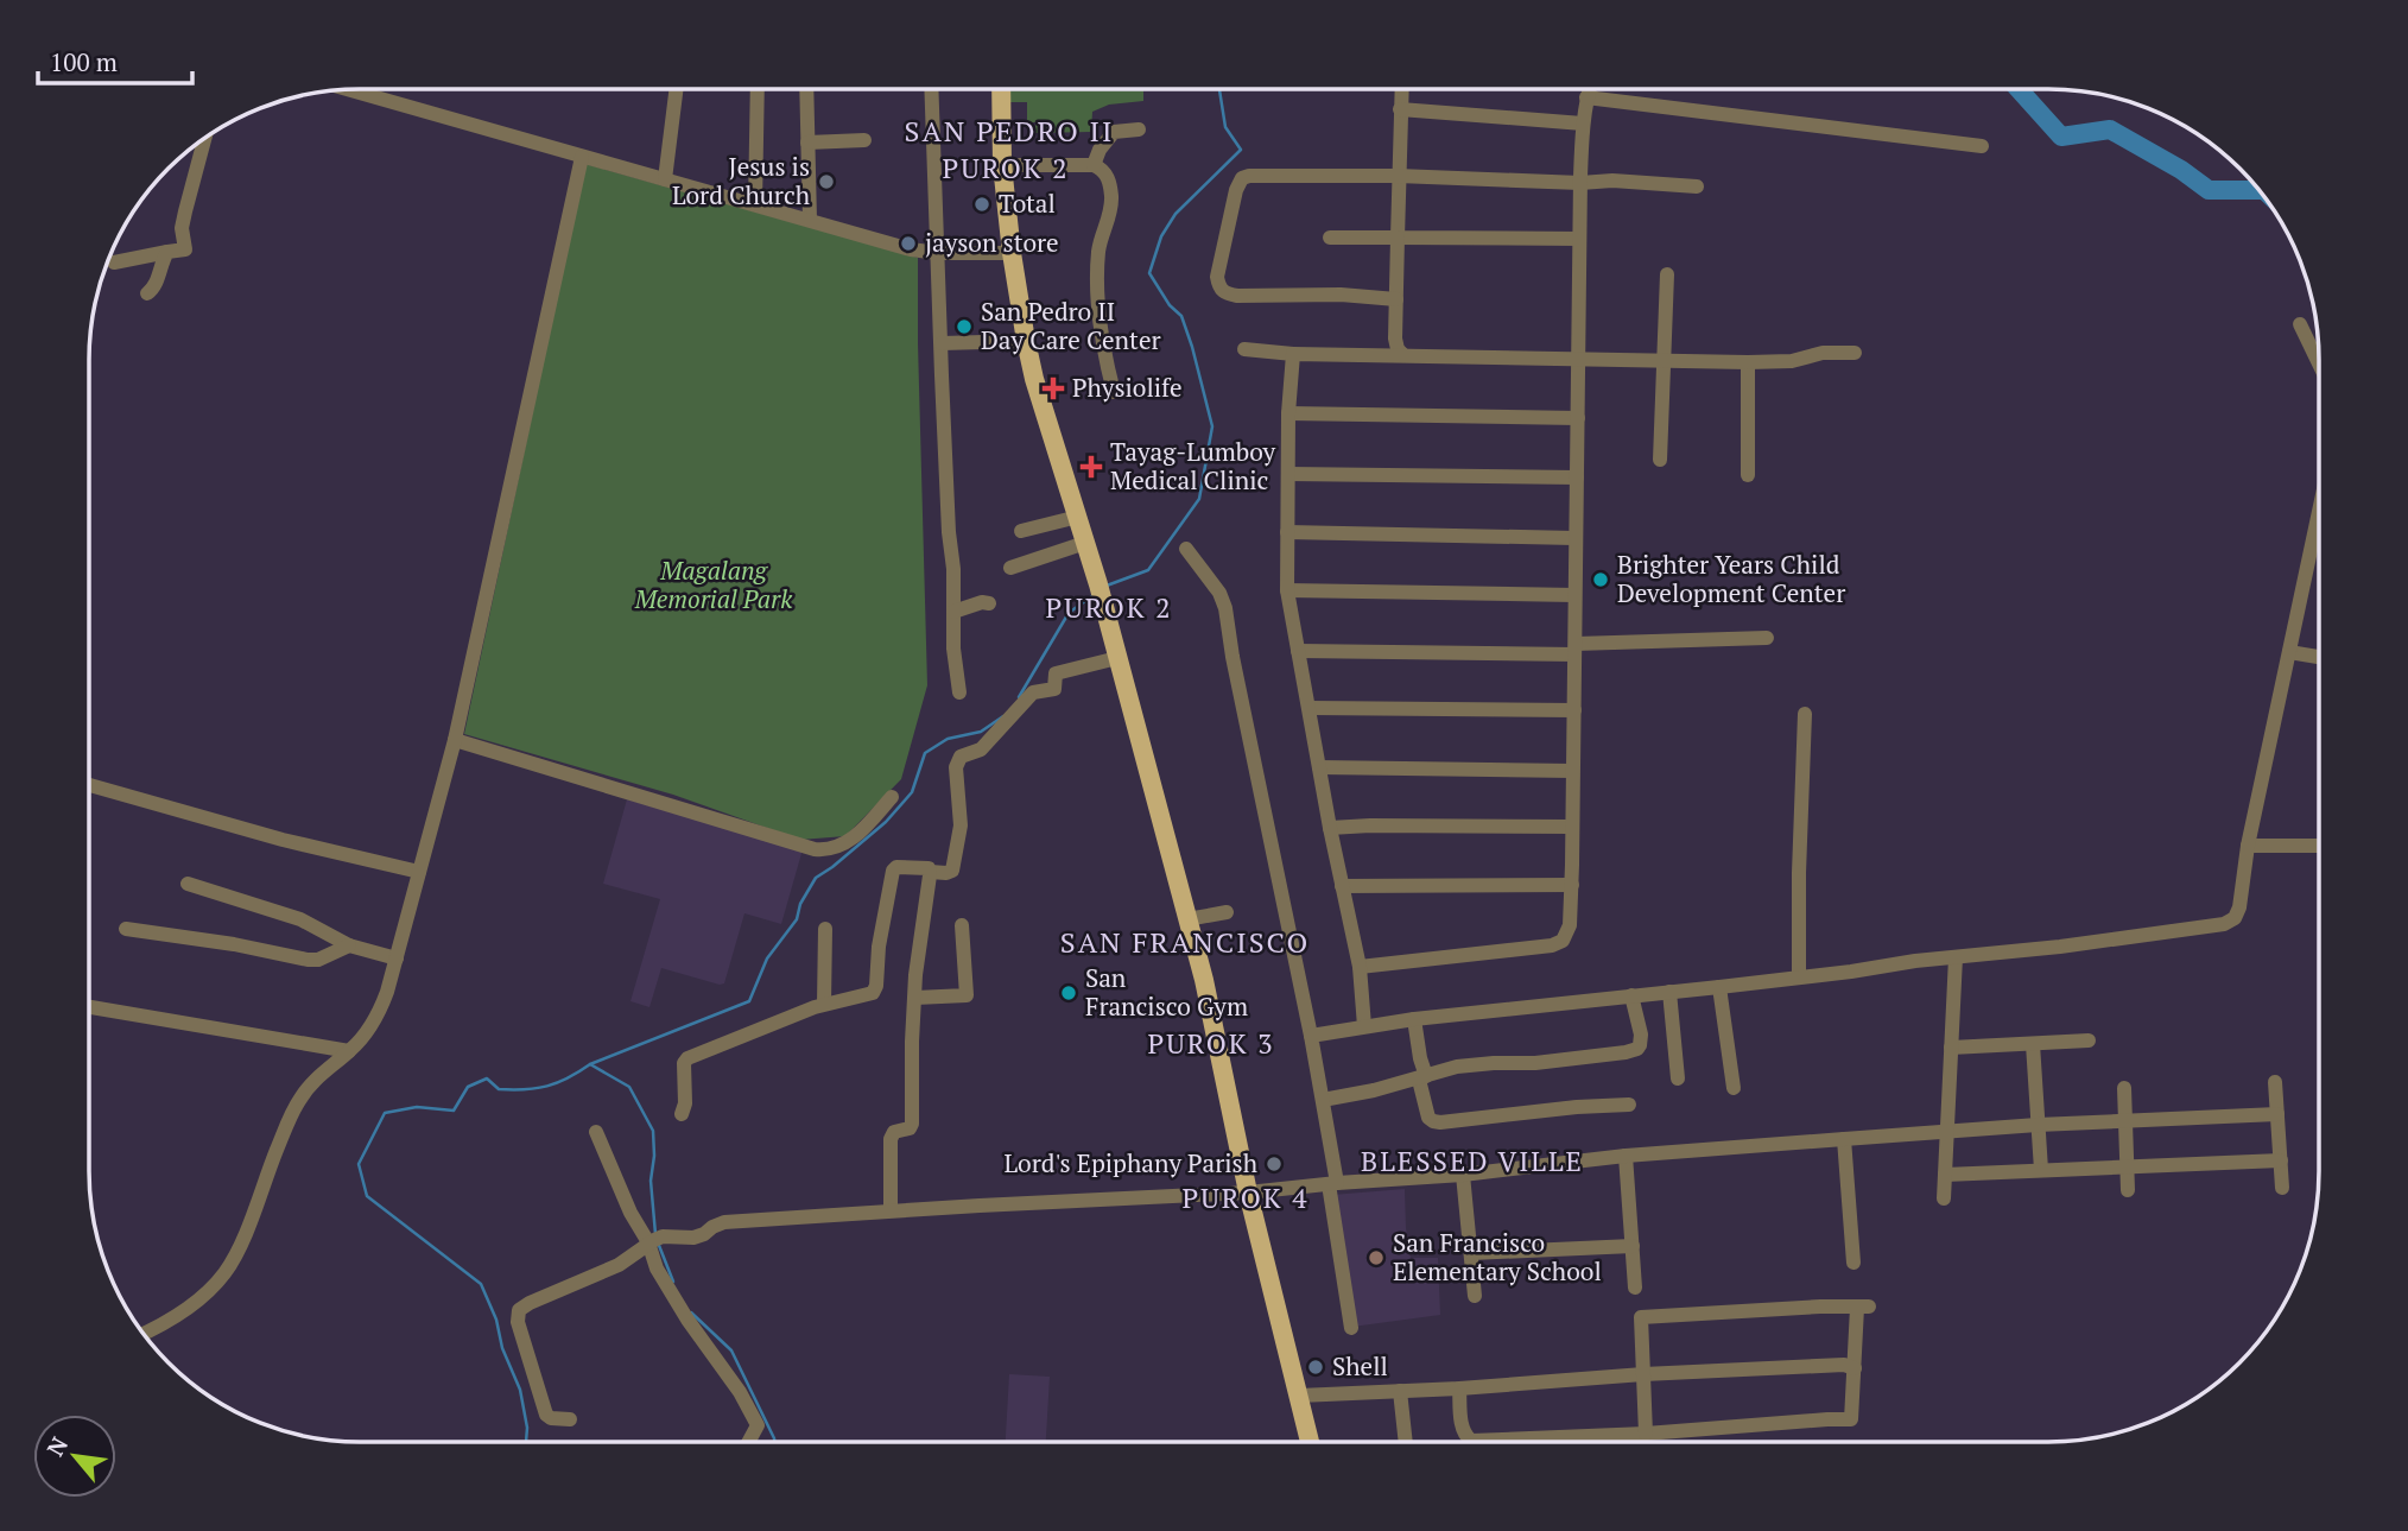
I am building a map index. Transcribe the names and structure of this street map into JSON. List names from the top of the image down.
{
  "districts": [
    "SAN PEDRO II",
    "PUROK 2",
    "PUROK 2",
    "SAN FRANCISCO",
    "PUROK 3",
    "BLESSED VILLE",
    "PUROK 4"
  ],
  "parks": ["Magalang Memorial Park"],
  "places": {
    "other": [
      "Jesus is Lord Church",
      "Total",
      "jayson store",
      "San Pedro II Day Care Center",
      "Brighter Years Child Development Center",
      "San Francisco Gym",
      "Lord's Epiphany Parish",
      "San Francisco Elementary School",
      "Shell"
    ],
    "health": ["Physiolife", "Tayag-Lumboy Medical Clinic"]
  },
  "scale_bar": "100 m",
  "north": "top left"
}
